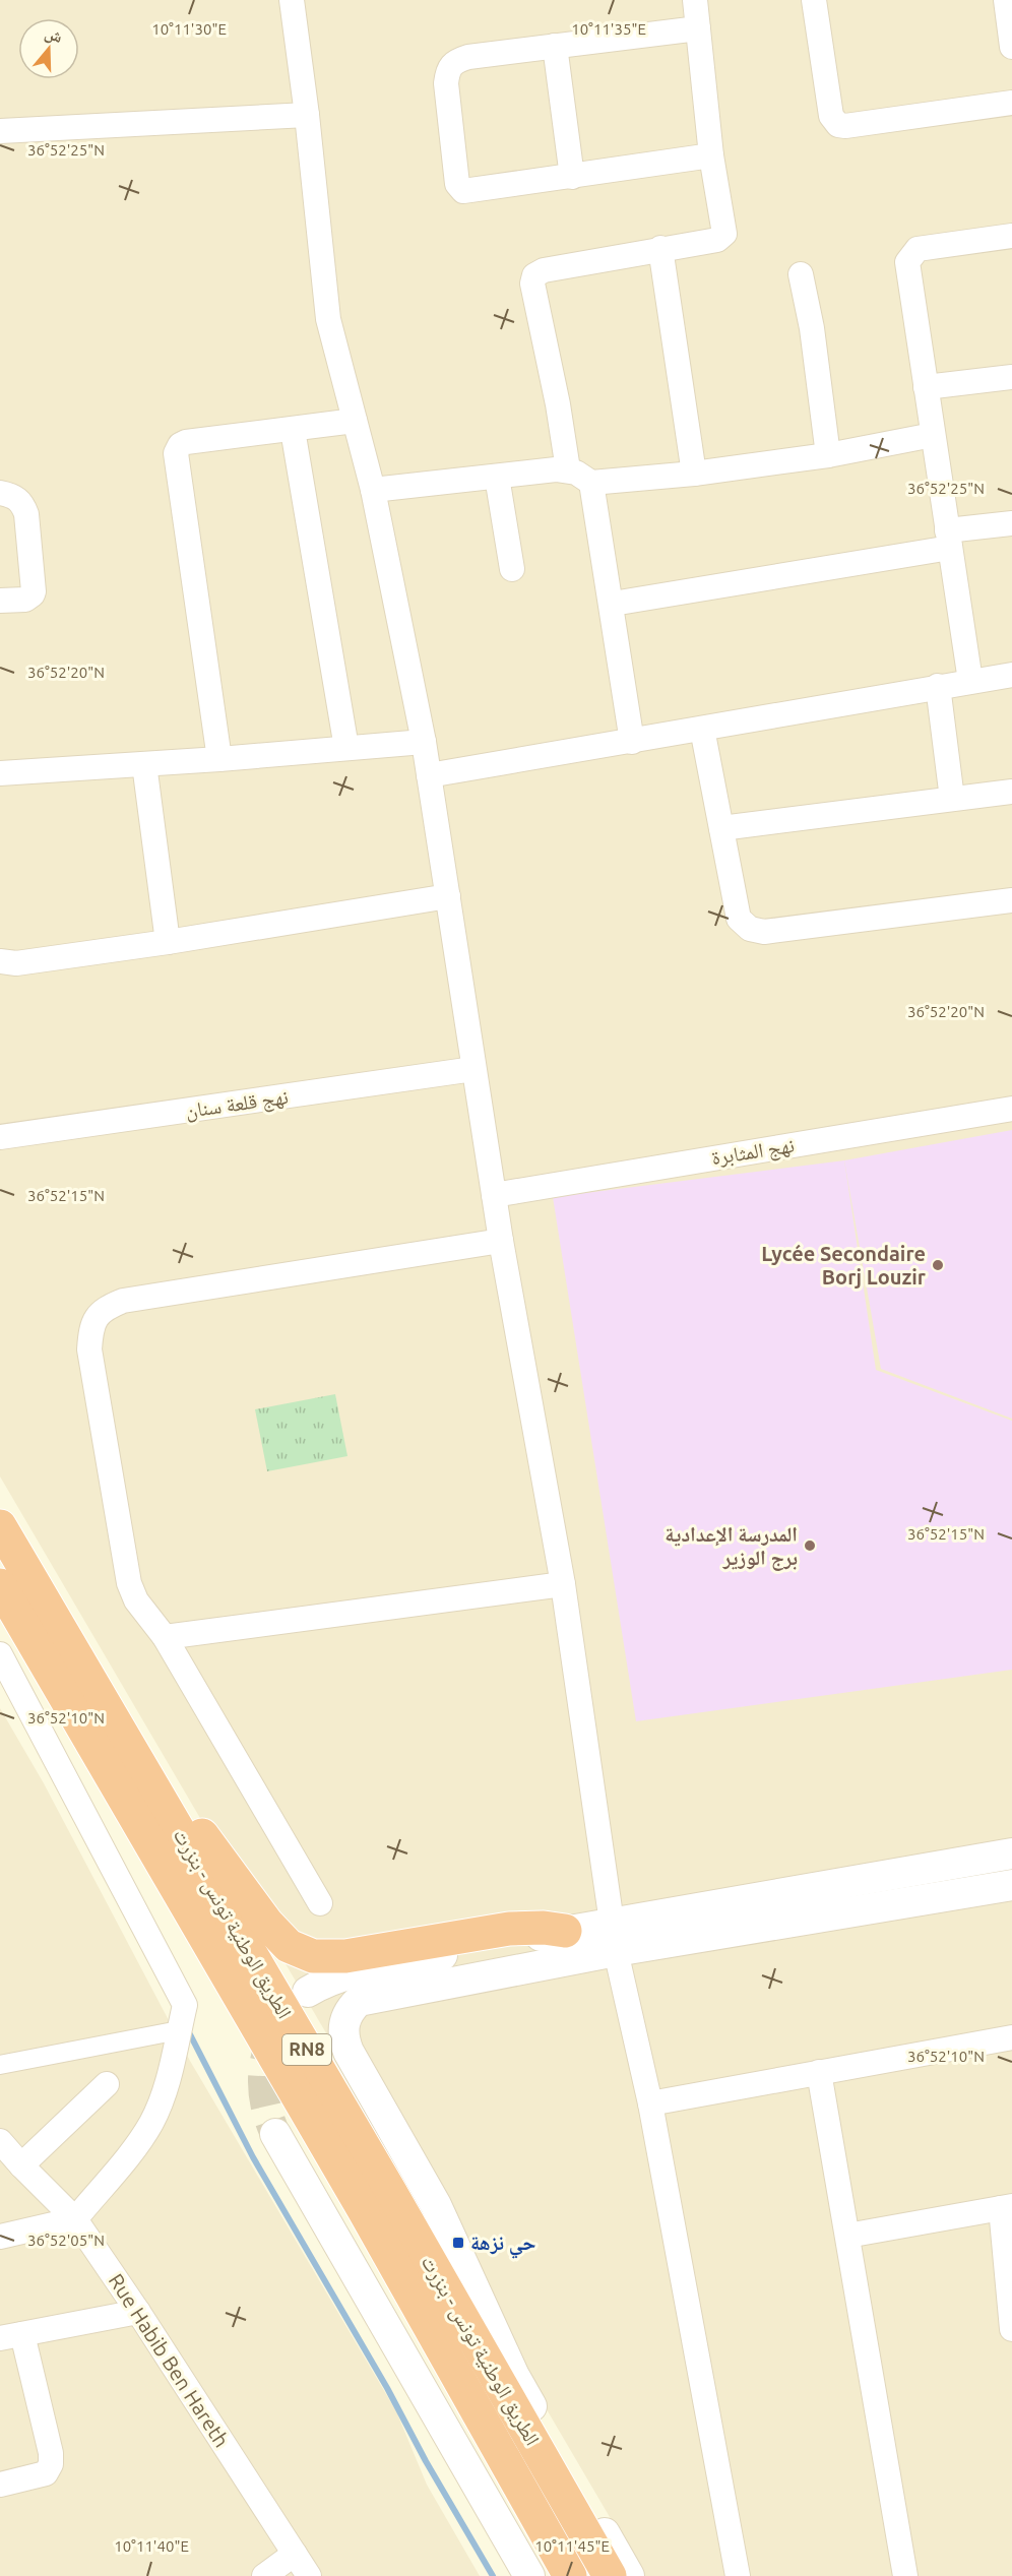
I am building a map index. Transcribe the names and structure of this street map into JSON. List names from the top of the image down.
{
  "streets": {
    "highway": ["الطريق الوطنية تونس - بنزرت", "RN8"],
    "street": ["نهج قلعة سنان", "نهج المثابرة", "Rue Habib Ben Hareth"]
  },
  "crossings": [
    ["الطريق الوطنية تونس - بنزرت", "RN8"]
  ],
  "places": {
    "other": ["Lycée Secondaire Borj Louzir", "المدرسة الإعدادية برج الوزير"],
    "transit": ["حي نزهة"]
  },
  "north": "top",
  "coordinates": [
    "10°11'30\"E",
    "10°11'35\"E",
    "36°52'25\"N",
    "36°52'20\"N",
    "36°52'15\"N",
    "36°52'10\"N",
    "36°52'05\"N",
    "10°11'40\"E",
    "10°11'45\"E"
  ]
}
